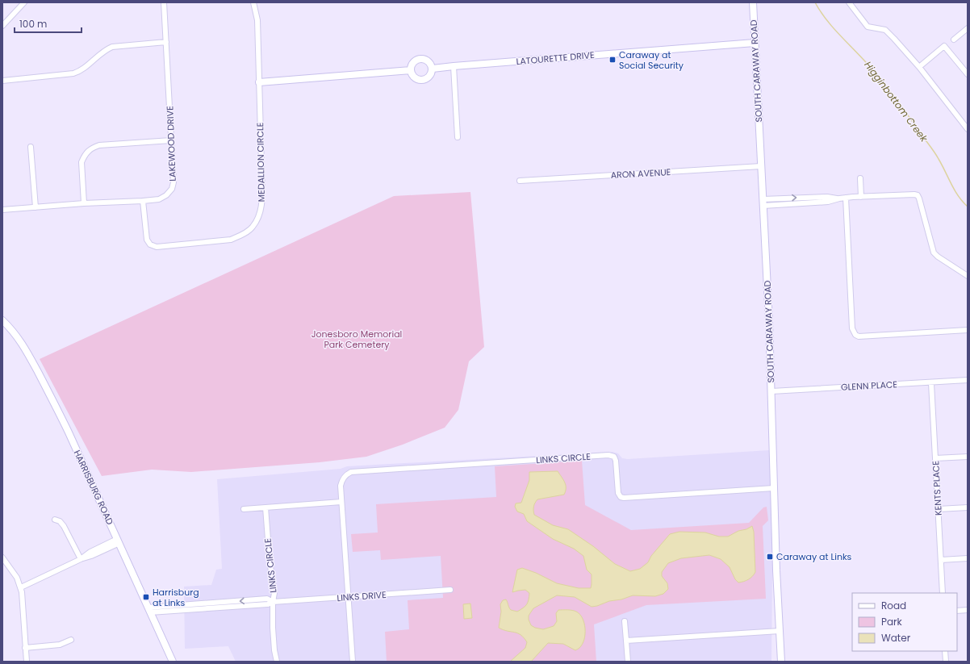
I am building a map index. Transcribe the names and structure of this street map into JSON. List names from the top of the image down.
{
  "streets": {
    "street": [
      "LATOURETTE DRIVE",
      "SOUTH CARAWAY ROAD",
      "LAKEWOOD DRIVE",
      "MEDALLION CIRCLE",
      "ARON AVENUE",
      "GLENN PLACE",
      "LINKS CIRCLE",
      "HARRISBURG ROAD",
      "KENTS PLACE",
      "LINKS DRIVE"
    ]
  },
  "crossings": [
    ["LATOURETTE DRIVE", "SOUTH CARAWAY ROAD"],
    ["SOUTH CARAWAY ROAD", "ARON AVENUE"],
    ["SOUTH CARAWAY ROAD", "GLENN PLACE"],
    ["SOUTH CARAWAY ROAD", "LINKS CIRCLE"],
    ["LAKEWOOD DRIVE", "MEDALLION CIRCLE"],
    ["GLENN PLACE", "KENTS PLACE"],
    ["LINKS CIRCLE", "LINKS DRIVE"],
    ["HARRISBURG ROAD", "LINKS DRIVE"]
  ],
  "water": ["Higginbottom Creek"],
  "parks": ["Jonesboro Memorial Park Cemetery"],
  "places": {
    "transit": ["Caraway at Social Security", "Caraway at Links", "Harrisburg at Links"]
  },
  "legend": ["Road", "Park", "Water"],
  "scale_bar": "100 m"
}
